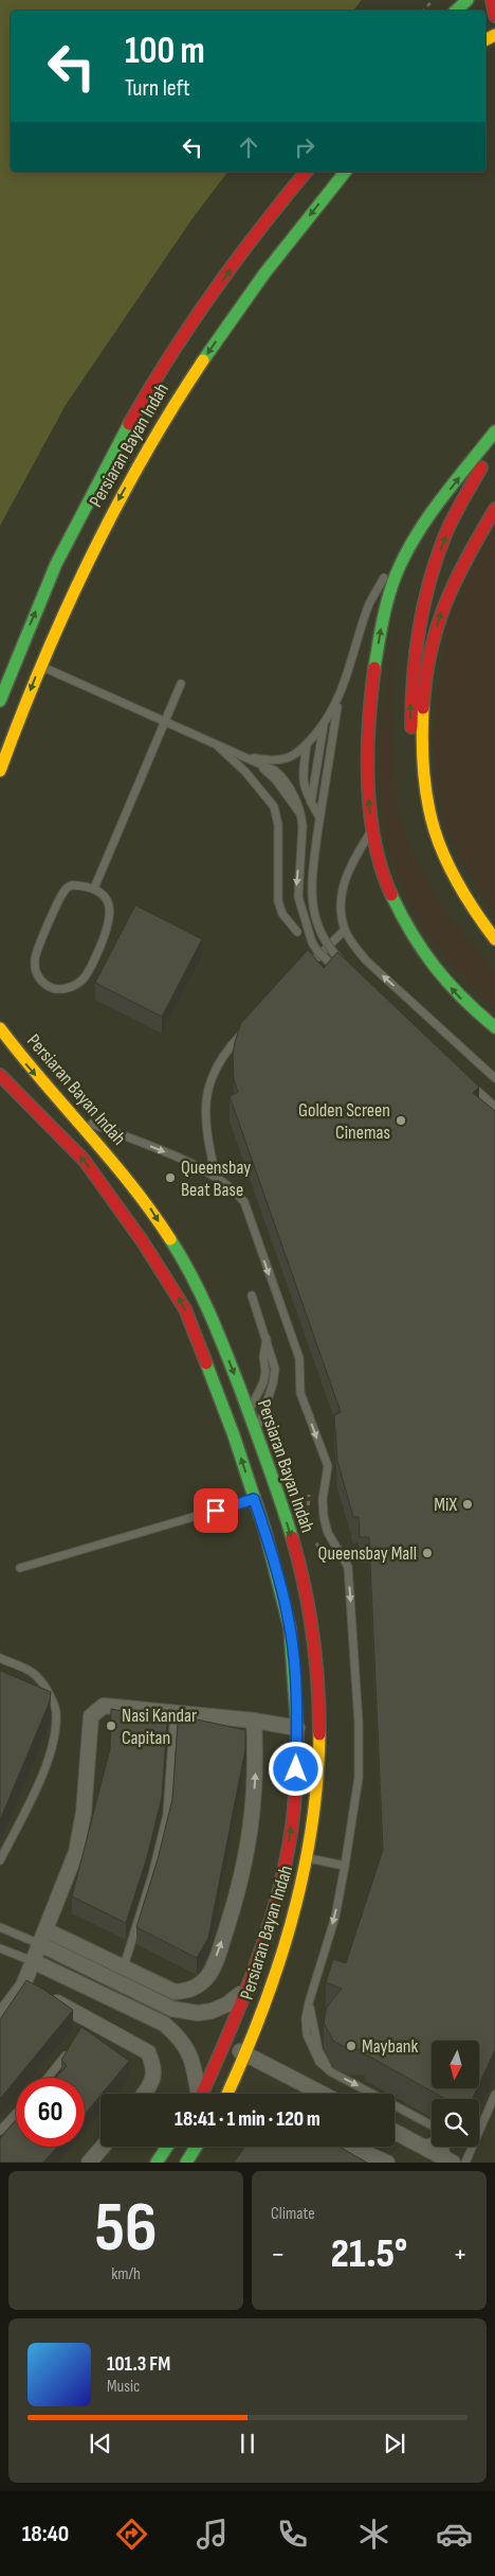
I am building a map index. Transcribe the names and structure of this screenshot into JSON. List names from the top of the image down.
{
  "streets": {
    "main road": ["Persiaran Bayan Indah"]
  },
  "places": [
    "Golden Screen Cinemas",
    "Queensbay Beat Base",
    "MiX",
    "Queensbay Mall",
    "Nasi Kandar Capitan",
    "Maybank"
  ],
  "north": "bottom",
  "page": {
    "turn": ["100 m", "Turn left"],
    "limit": "60",
    "trip": "18:41 · 1 min · 120 m",
    "tile": [
      ["56", "km/h"],
      "Climate"
    ],
    "heat": ["−", "21.5°", "+"],
    "song": ["101.3 FM", "Music"],
    "tabs": "18:40"
  }
}
